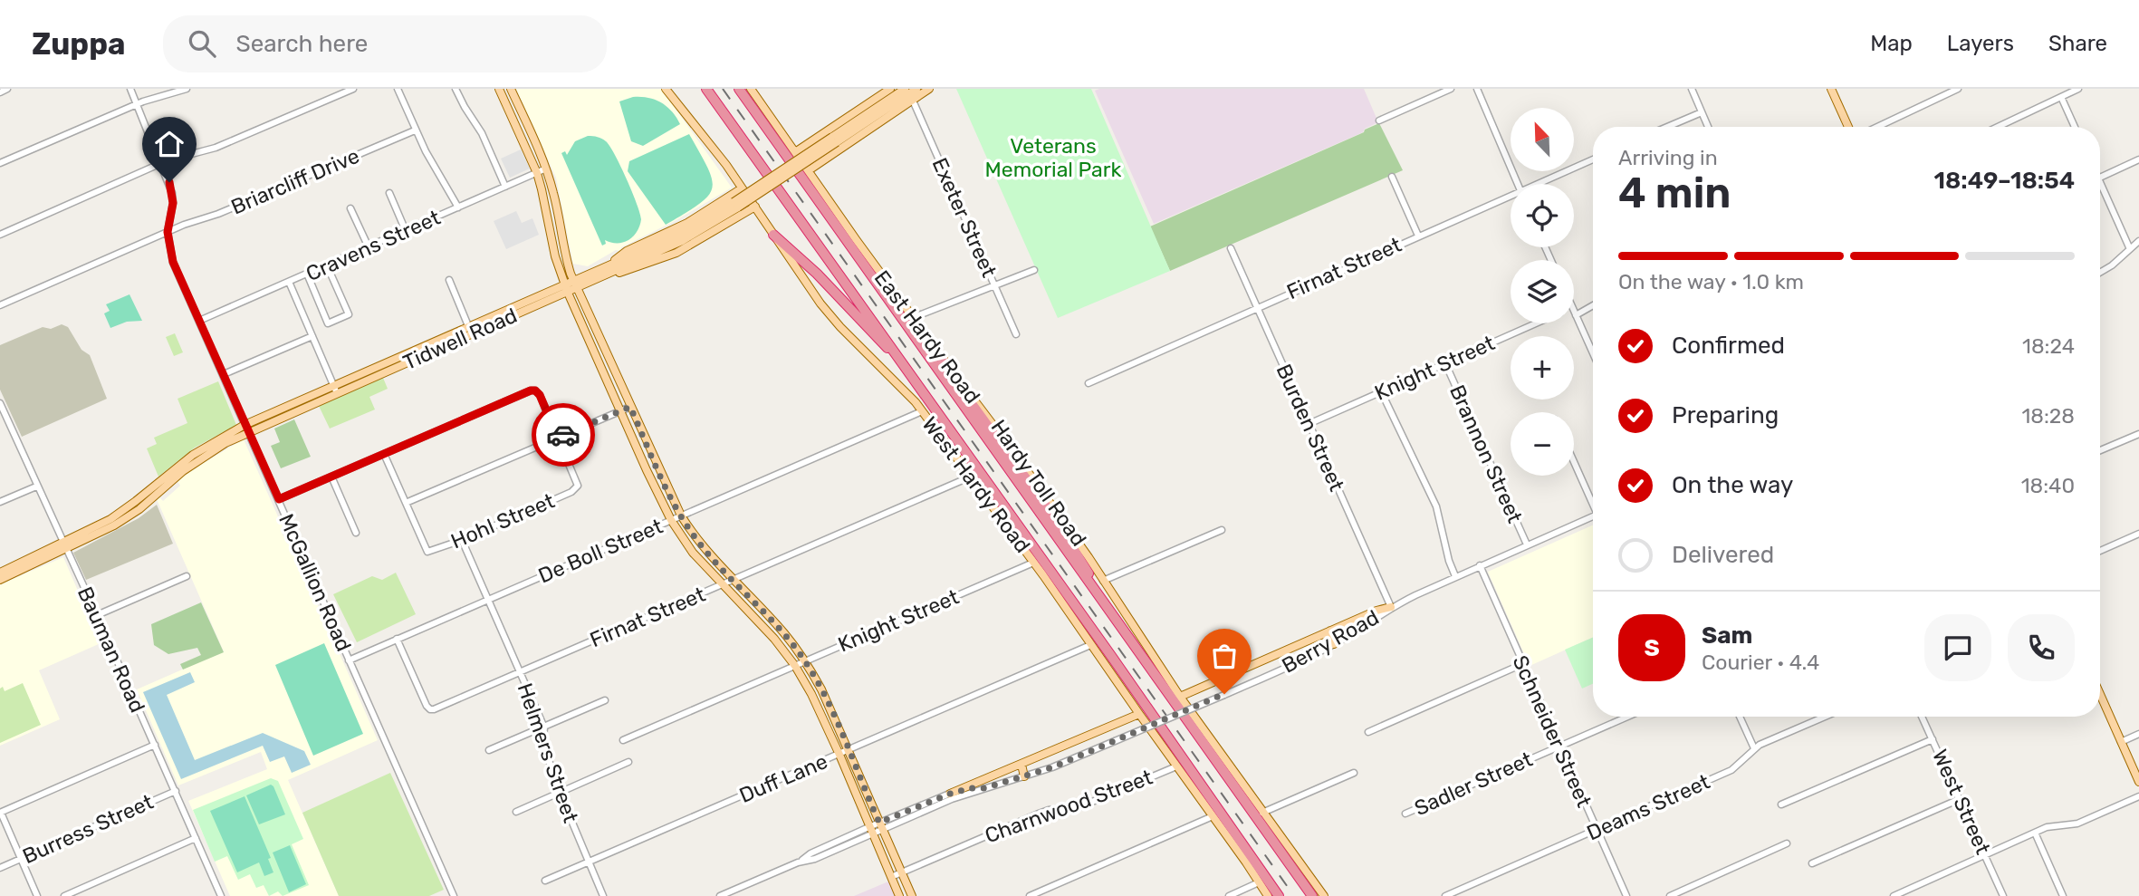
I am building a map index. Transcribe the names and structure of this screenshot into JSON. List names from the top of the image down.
{
  "streets": {
    "highway": ["Hardy Toll Road"],
    "main road": ["East Hardy Road", "Tidwell Road", "West Hardy Road"],
    "street": [
      "Briarcliff Drive",
      "Exeter Street",
      "Cravens Street",
      "Firnat Street",
      "Knight Street",
      "Burden Street",
      "Brannon Street",
      "Hohl Street",
      "De Boll Street",
      "McGallion Road",
      "Berry Road",
      "Bauman Road",
      "Schneider Street",
      "Helmers Street",
      "Duff Lane",
      "Sadler Street",
      "West Street",
      "Charnwood Street",
      "Deams Street",
      "Burress Street"
    ]
  },
  "crossings": [
    ["Briarcliff Drive", "McGallion Road"],
    ["Cravens Street", "McGallion Road"],
    ["Firnat Street", "Burden Street"],
    ["Firnat Street", "West Hardy Road"],
    ["Firnat Street", "De Boll Street"],
    ["Firnat Street", "Helmers Street"],
    ["Tidwell Road", "McGallion Road"],
    ["Tidwell Road", "Bauman Road"],
    ["Knight Street", "Burden Street"],
    ["Knight Street", "Brannon Street"],
    ["Knight Street", "West Hardy Road"],
    ["Burden Street", "Berry Road"],
    ["Brannon Street", "Berry Road"],
    ["Hardy Toll Road", "West Hardy Road"],
    ["West Hardy Road", "De Boll Street"],
    ["West Hardy Road", "Duff Lane"],
    ["West Hardy Road", "Charnwood Street"],
    ["Hohl Street", "Helmers Street"],
    ["De Boll Street", "McGallion Road"],
    ["De Boll Street", "Helmers Street"],
    ["Berry Road", "Schneider Street"],
    ["Bauman Road", "Burress Street"],
    ["Schneider Street", "Sadler Street"],
    ["Schneider Street", "Deams Street"],
    ["Helmers Street", "Duff Lane"]
  ],
  "parks": ["Veterans Memorial Park"],
  "north": "top left",
  "page": {
    "header": "Zuppa",
    "search": "Search here",
    "nav": ["Map", "Layers", "Share"],
    "map_buttons": ["+", "−"],
    "heading": ["4 min", "Arriving in", "18:49–18:54"],
    "panel": ["Sam", "Courier · 4.4"],
    "bar": "On the way · 1.0 km",
    "list": [
      ["Confirmed", "18:24"],
      ["Preparing", "18:28"],
      ["On the way", "18:40"],
      "Delivered"
    ],
    "round": "S"
  }
}
